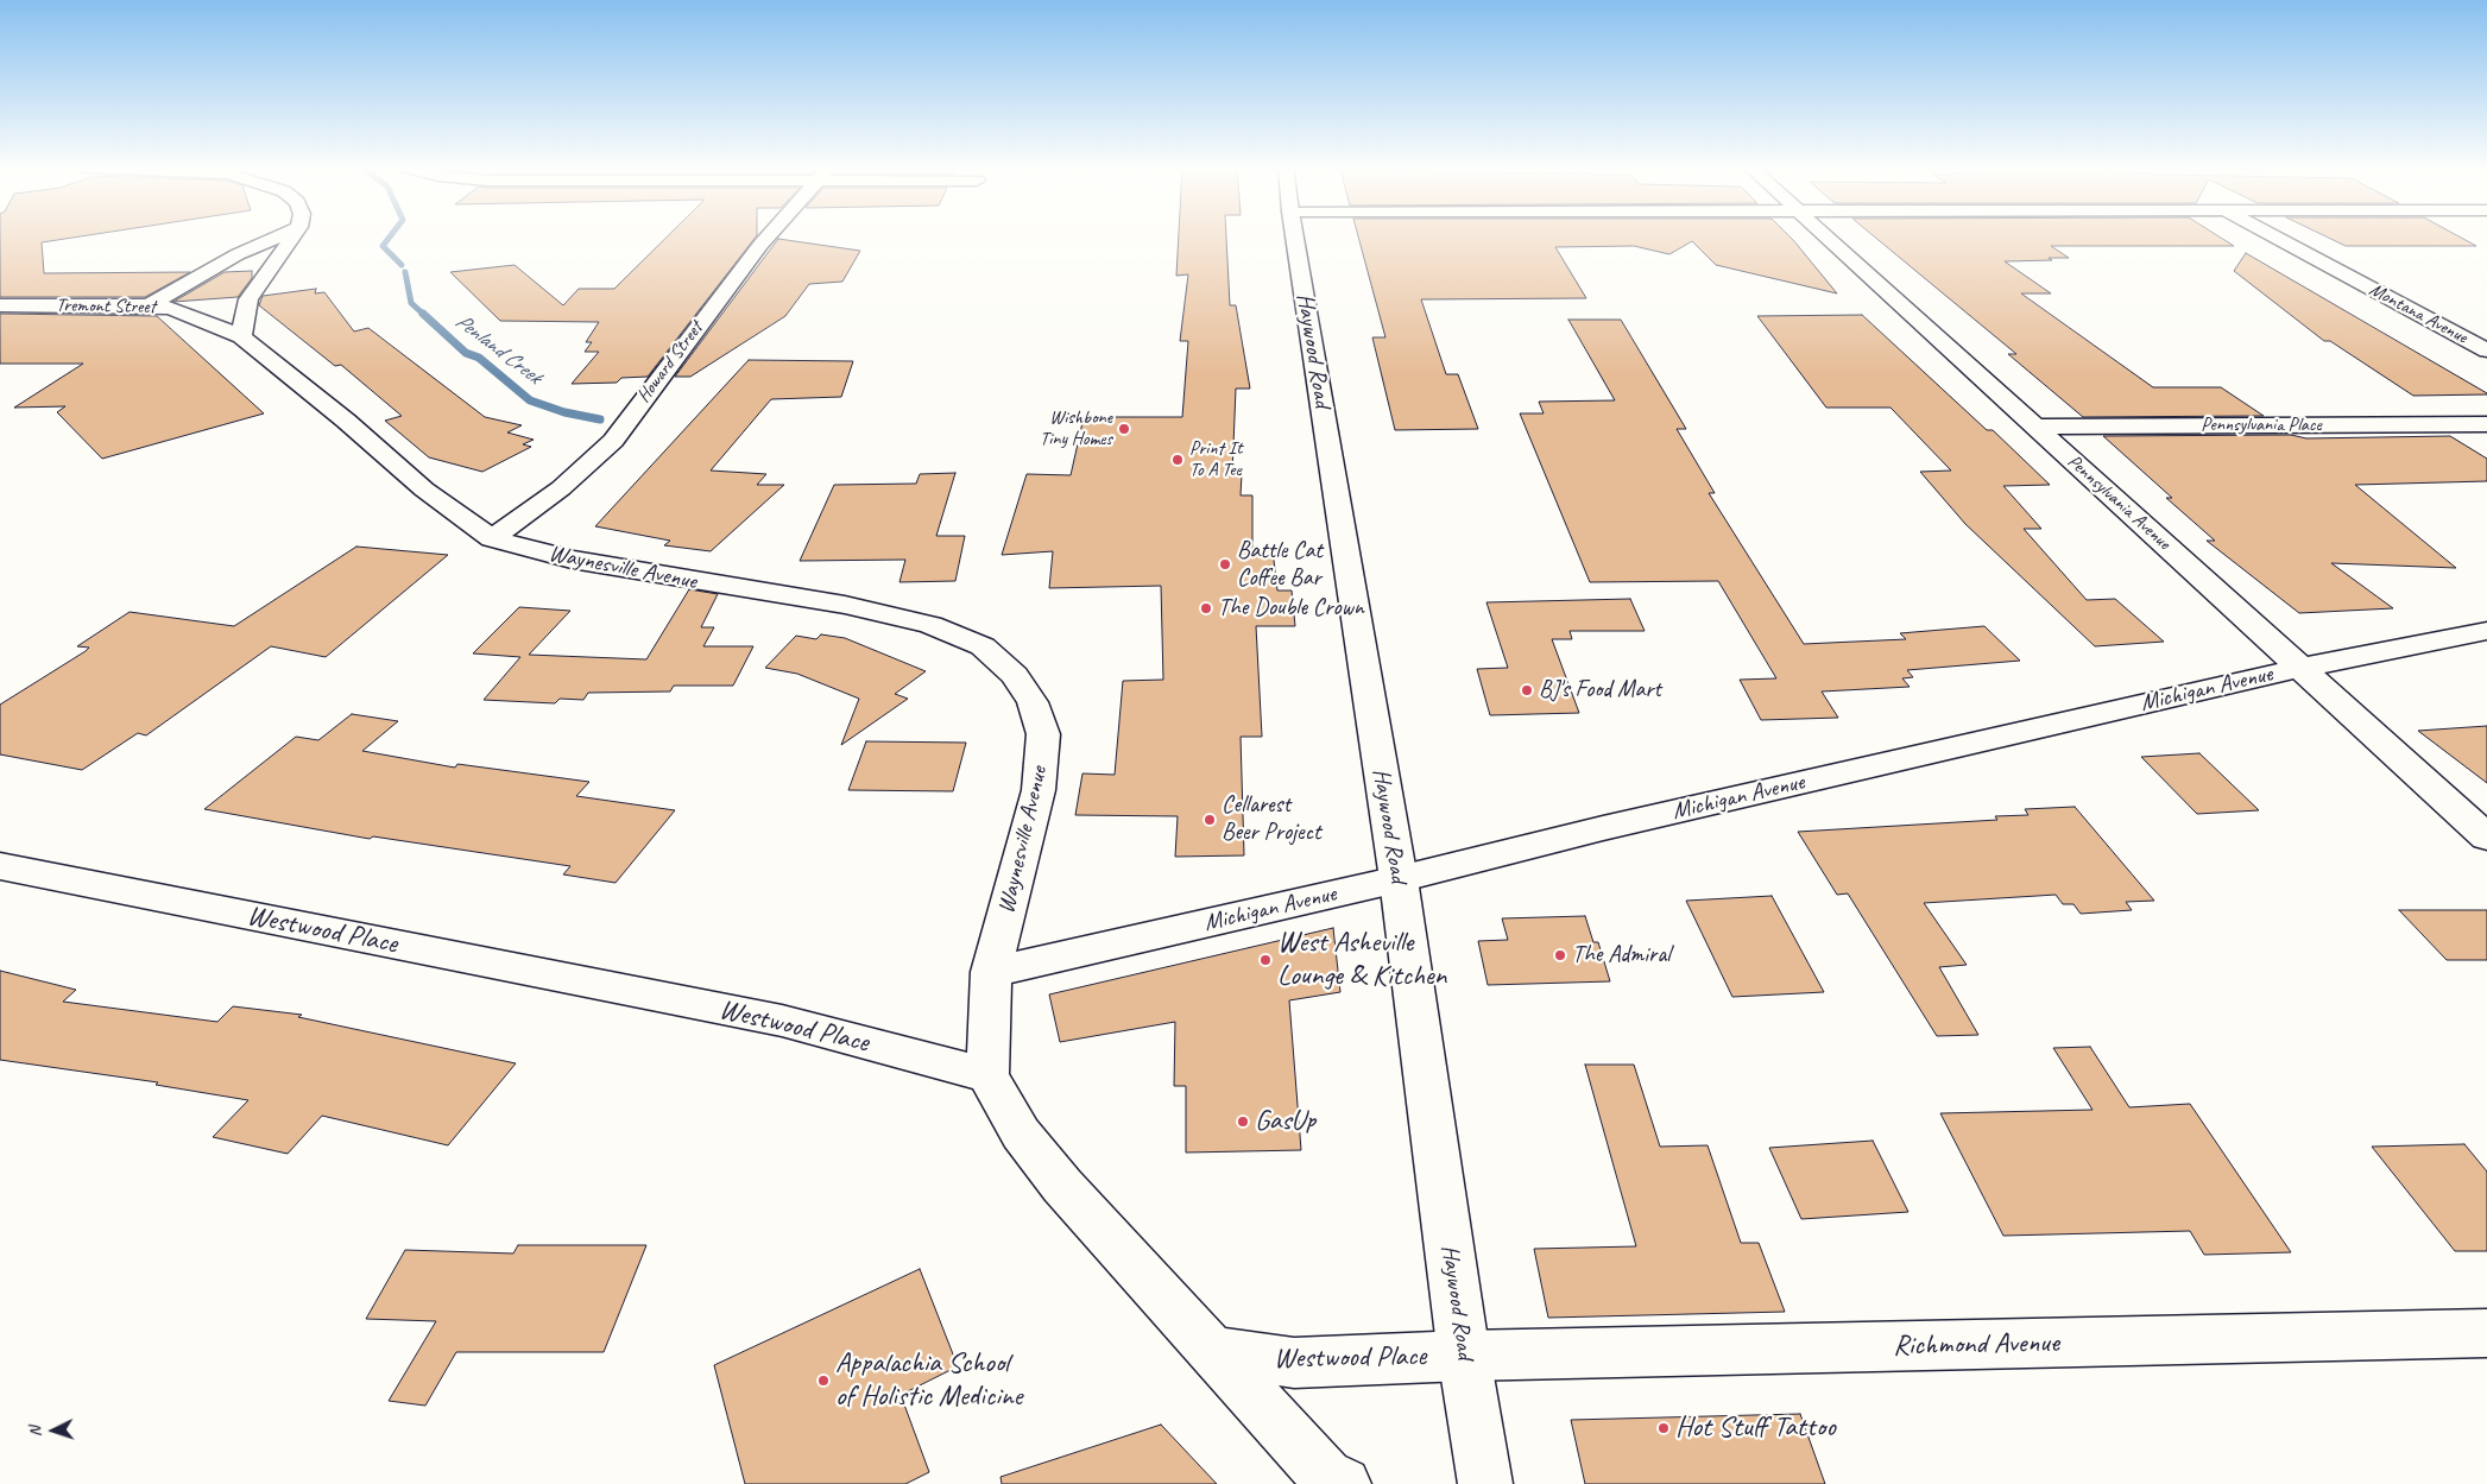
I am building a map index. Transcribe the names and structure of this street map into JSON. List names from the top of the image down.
{
  "streets": {
    "street": [
      "Tremont Street",
      "Montana Avenue",
      "Haywood Road",
      "Howard Street",
      "Pennsylvania Place",
      "Pennsylvania Avenue",
      "Waynesville Avenue",
      "Michigan Avenue",
      "Westwood Place",
      "Richmond Avenue"
    ]
  },
  "crossings": [
    ["Tremont Street", "Waynesville Avenue"],
    ["Haywood Road", "Michigan Avenue"],
    ["Haywood Road", "Westwood Place"],
    ["Haywood Road", "Richmond Avenue"],
    ["Howard Street", "Waynesville Avenue"],
    ["Pennsylvania Place", "Pennsylvania Avenue"],
    ["Pennsylvania Avenue", "Michigan Avenue"],
    ["Waynesville Avenue", "Michigan Avenue"],
    ["Waynesville Avenue", "Westwood Place"],
    ["Westwood Place", "Richmond Avenue"]
  ],
  "water": ["Penland Creek"],
  "places": [
    "Wishbone Tiny Homes",
    "Print It To A Tee",
    "Battle Cat Coffee Bar",
    "The Double Crown",
    "BJ's Food Mart",
    "Cellarest Beer Project",
    "The Admiral",
    "West Asheville Lounge & Kitchen",
    "GasUp",
    "Appalachia School of Holistic Medicine",
    "Hot Stuff Tattoo"
  ],
  "north": "left"
}
